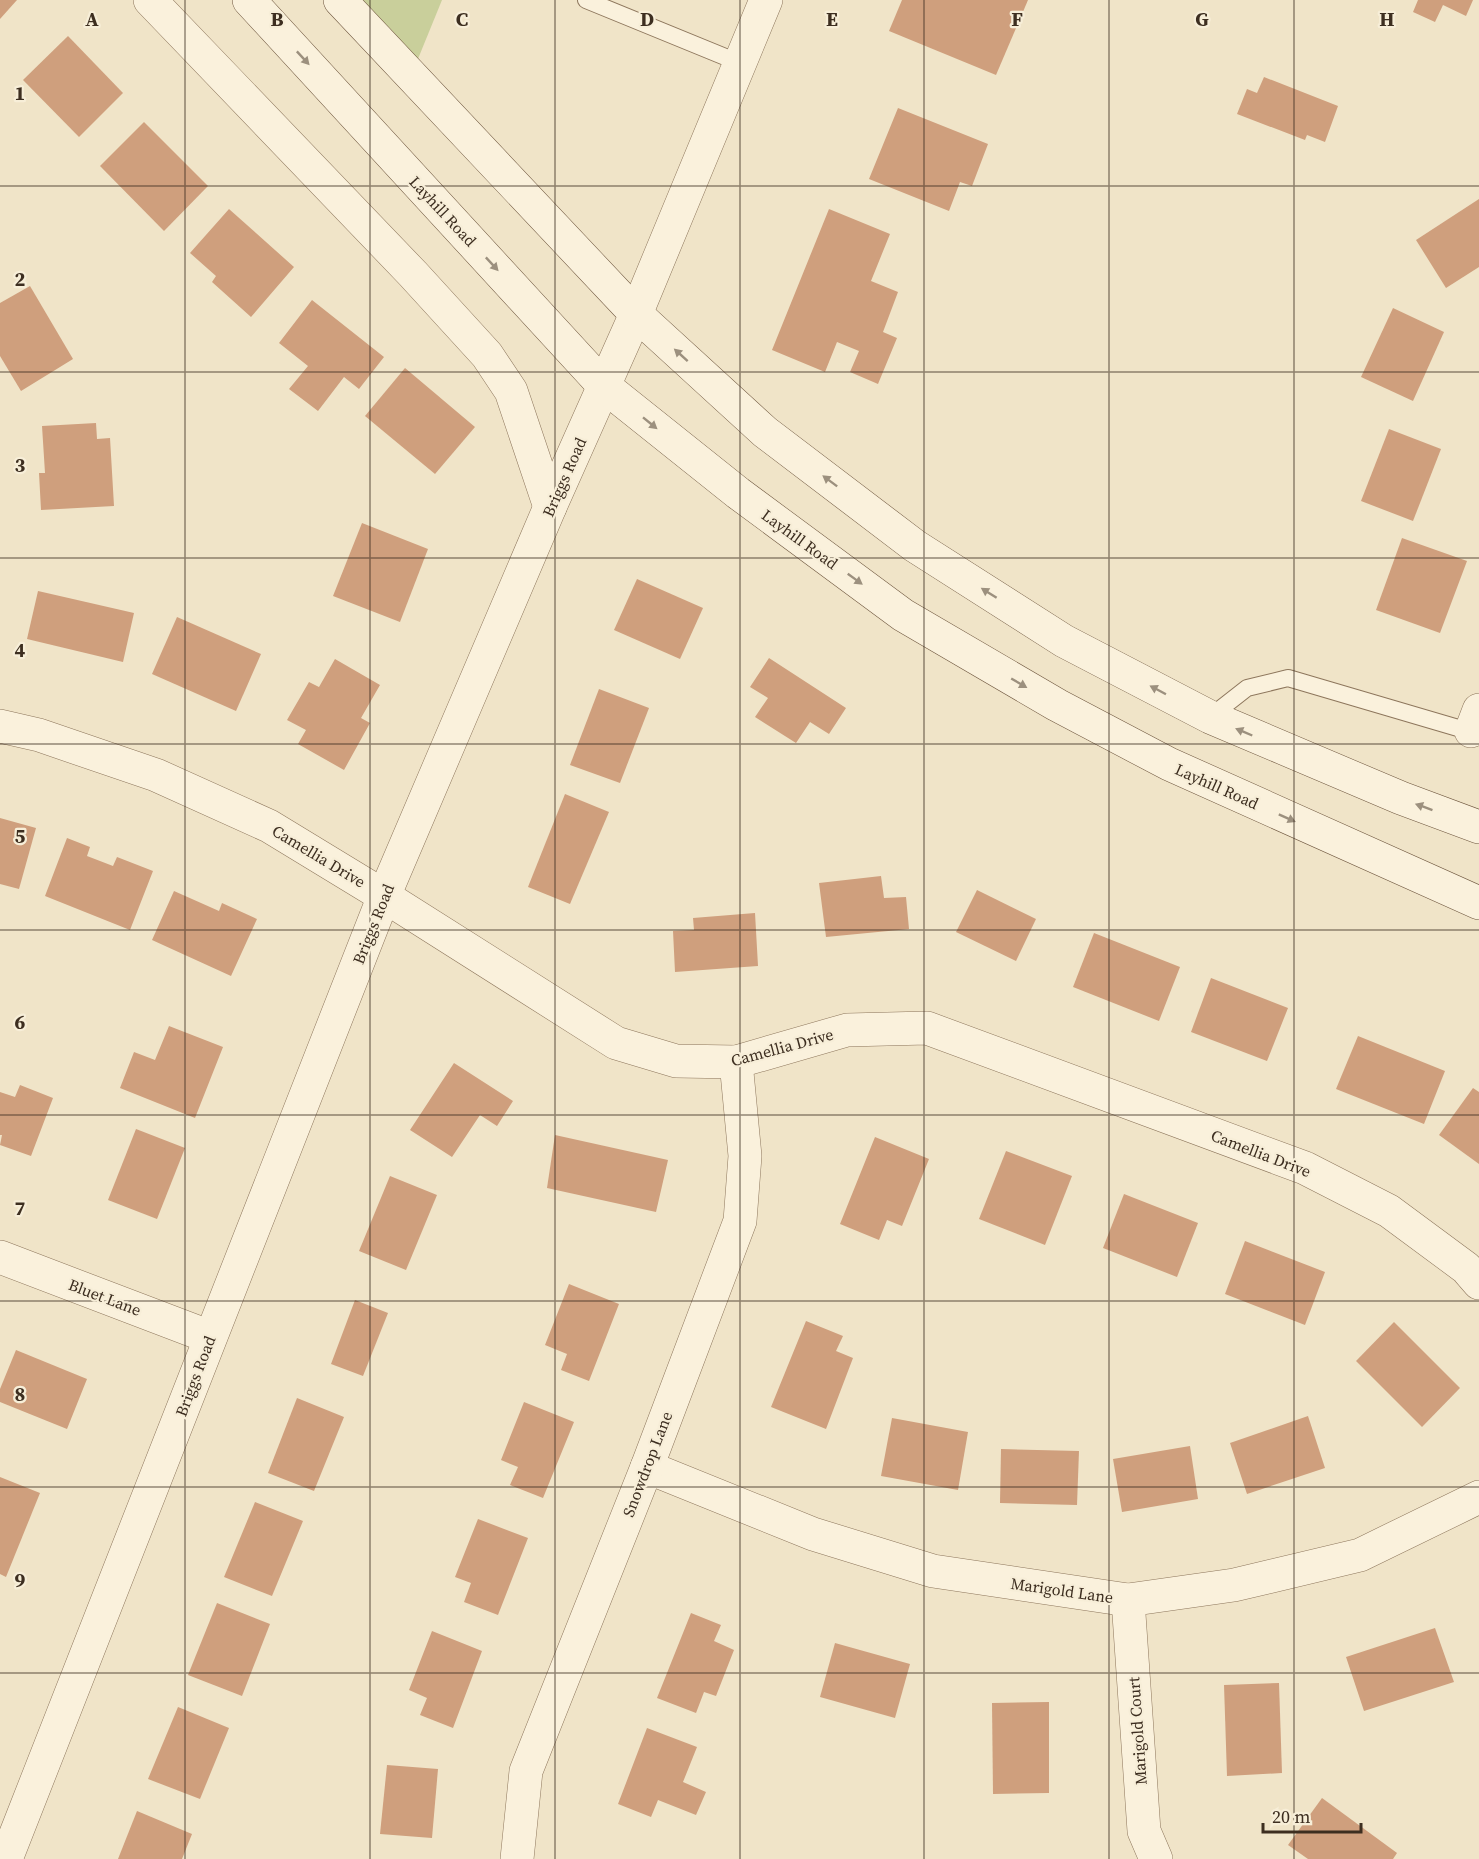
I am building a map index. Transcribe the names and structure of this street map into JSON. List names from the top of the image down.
{
  "streets": {
    "street": [
      "Layhill Road",
      "Briggs Road",
      "Camellia Drive",
      "Bluet Lane",
      "Snowdrop Lane",
      "Marigold Lane",
      "Marigold Court"
    ]
  },
  "crossings": [
    ["Layhill Road", "Briggs Road"],
    ["Briggs Road", "Camellia Drive"],
    ["Briggs Road", "Bluet Lane"],
    ["Camellia Drive", "Snowdrop Lane"],
    ["Snowdrop Lane", "Marigold Lane"],
    ["Marigold Lane", "Marigold Court"]
  ],
  "scale_bar": "20 m",
  "grid": {
    "columns": [
      "A",
      "B",
      "C",
      "D",
      "E",
      "F",
      "G",
      "H"
    ],
    "rows": [
      "1",
      "2",
      "3",
      "4",
      "5",
      "6",
      "7",
      "8",
      "9"
    ]
  }
}
